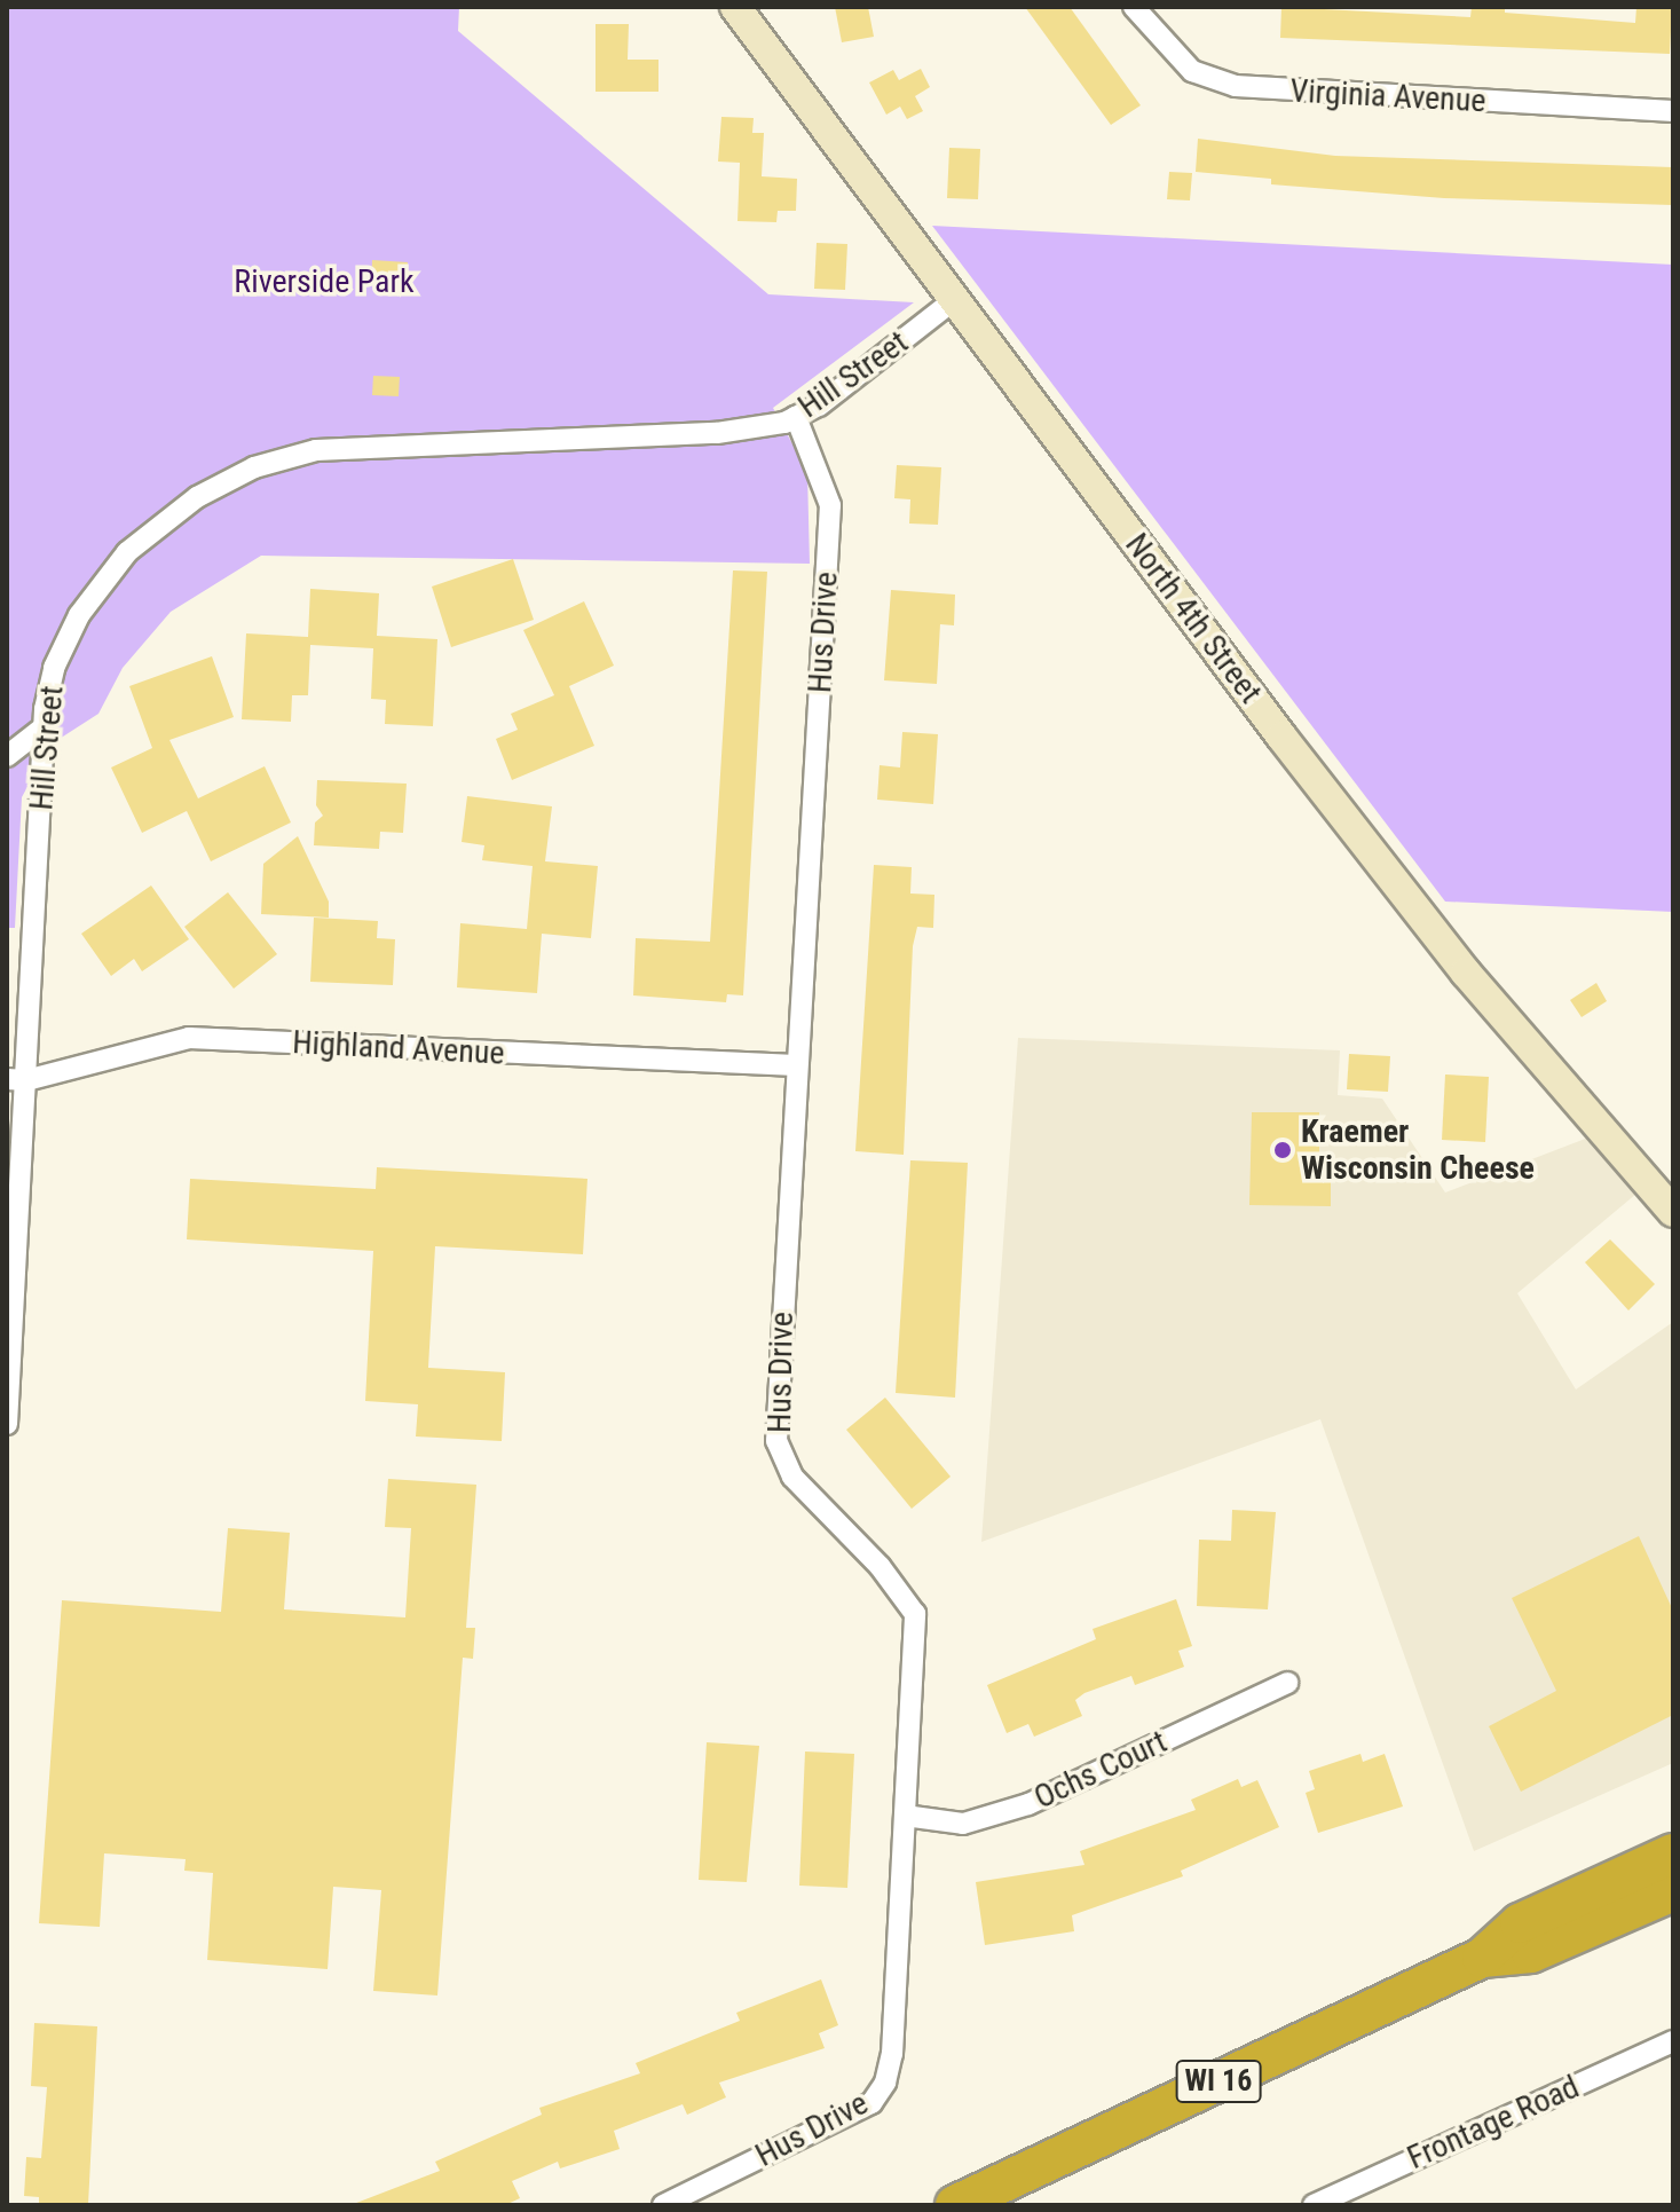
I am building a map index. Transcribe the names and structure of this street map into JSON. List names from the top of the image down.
{
  "streets": {
    "highway": ["WI 16"],
    "street": [
      "Virginia Avenue",
      "Hill Street",
      "North 4th Street",
      "Hus Drive",
      "Highland Avenue",
      "Ochs Court",
      "Frontage Road"
    ]
  },
  "crossings": [
    ["Hill Street", "North 4th Street"],
    ["Hill Street", "Hus Drive"],
    ["Hill Street", "Highland Avenue"],
    ["Hus Drive", "Highland Avenue"],
    ["Hus Drive", "Ochs Court"]
  ],
  "parks": ["Riverside Park"],
  "places": ["Kraemer Wisconsin Cheese"]
}
